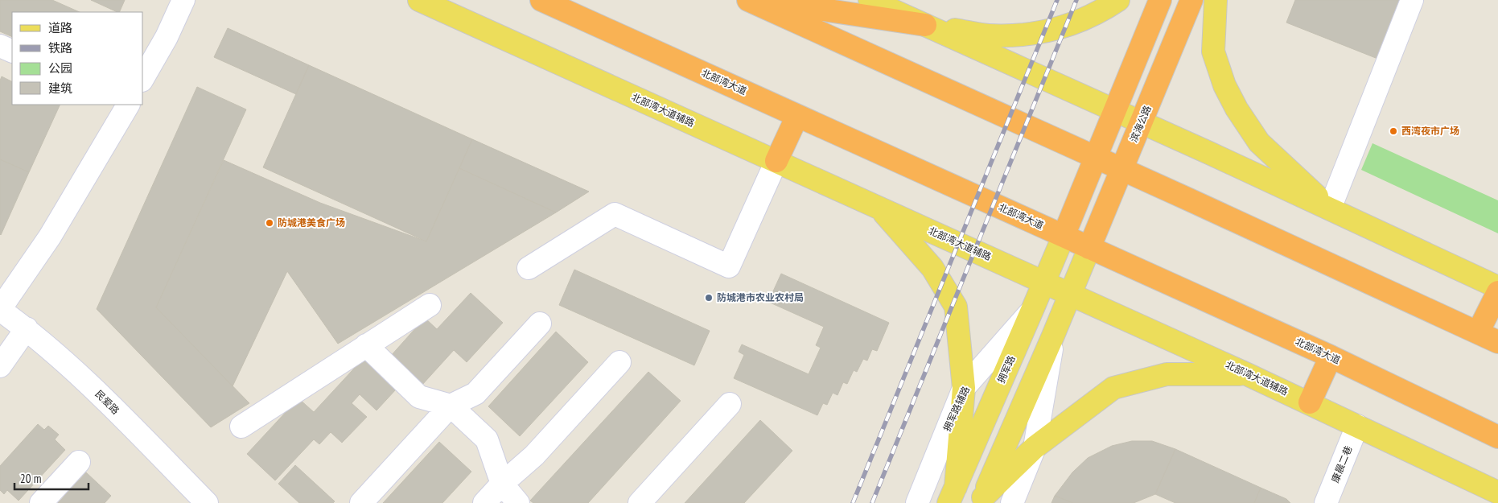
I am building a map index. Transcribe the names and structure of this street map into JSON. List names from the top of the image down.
{
  "streets": {
    "highway": ["北部湾大道", "滨海公路"],
    "main road": ["北部湾大道辅路", "拥军路"],
    "street": ["民爱路", "拥军路辅路", "康晨二巷"]
  },
  "crossings": [
    ["北部湾大道", "滨海公路"],
    ["北部湾大道", "拥军路"],
    ["北部湾大道辅路", "拥军路"],
    ["北部湾大道辅路", "康晨二巷"],
    ["拥军路", "拥军路辅路"]
  ],
  "places": ["西湾夜市广场", "防城港美食广场", "防城港市农业农村局"],
  "legend": [
    "道路",
    "铁路",
    "公园",
    "建筑"
  ],
  "scale_bar": "20 m"
}
